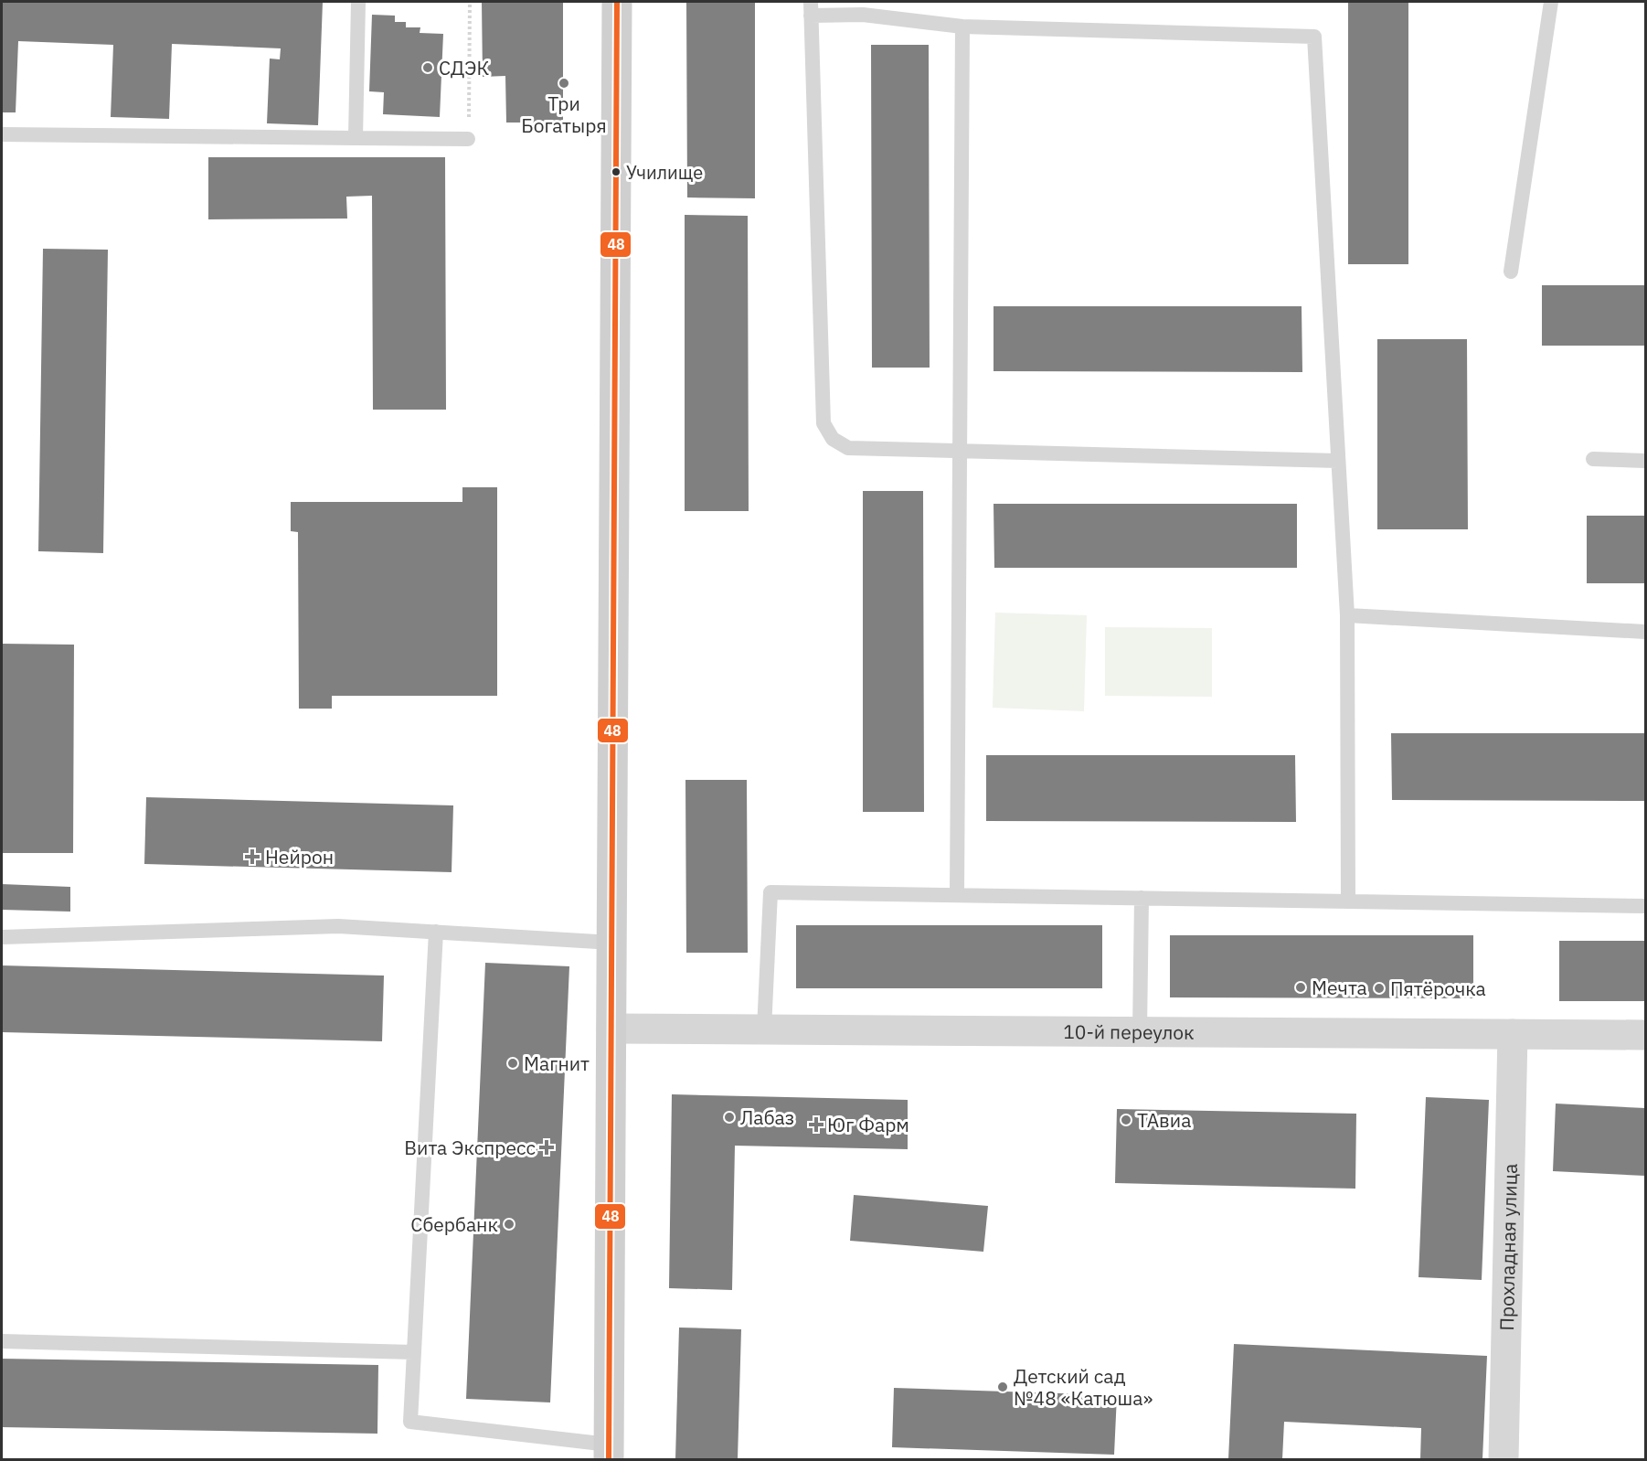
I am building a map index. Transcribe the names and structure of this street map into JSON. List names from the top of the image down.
{
  "streets": {
    "street": ["10-й переулок", "Прохладная улица"]
  },
  "crossings": [
    ["10-й переулок", "Прохладная улица"]
  ],
  "places": {
    "other": [
      "СДЭК",
      "Три Богатыря",
      "Училище",
      "Мечта",
      "Пятёрочка",
      "Магнит",
      "Лабаз",
      "ТАвиа",
      "Сбербанк",
      "Детский сад №48 «Катюша»"
    ],
    "health": ["Нейрон", "Юг Фарм", "Вита Экспресс"]
  },
  "lines": ["transit line 48"]
}
